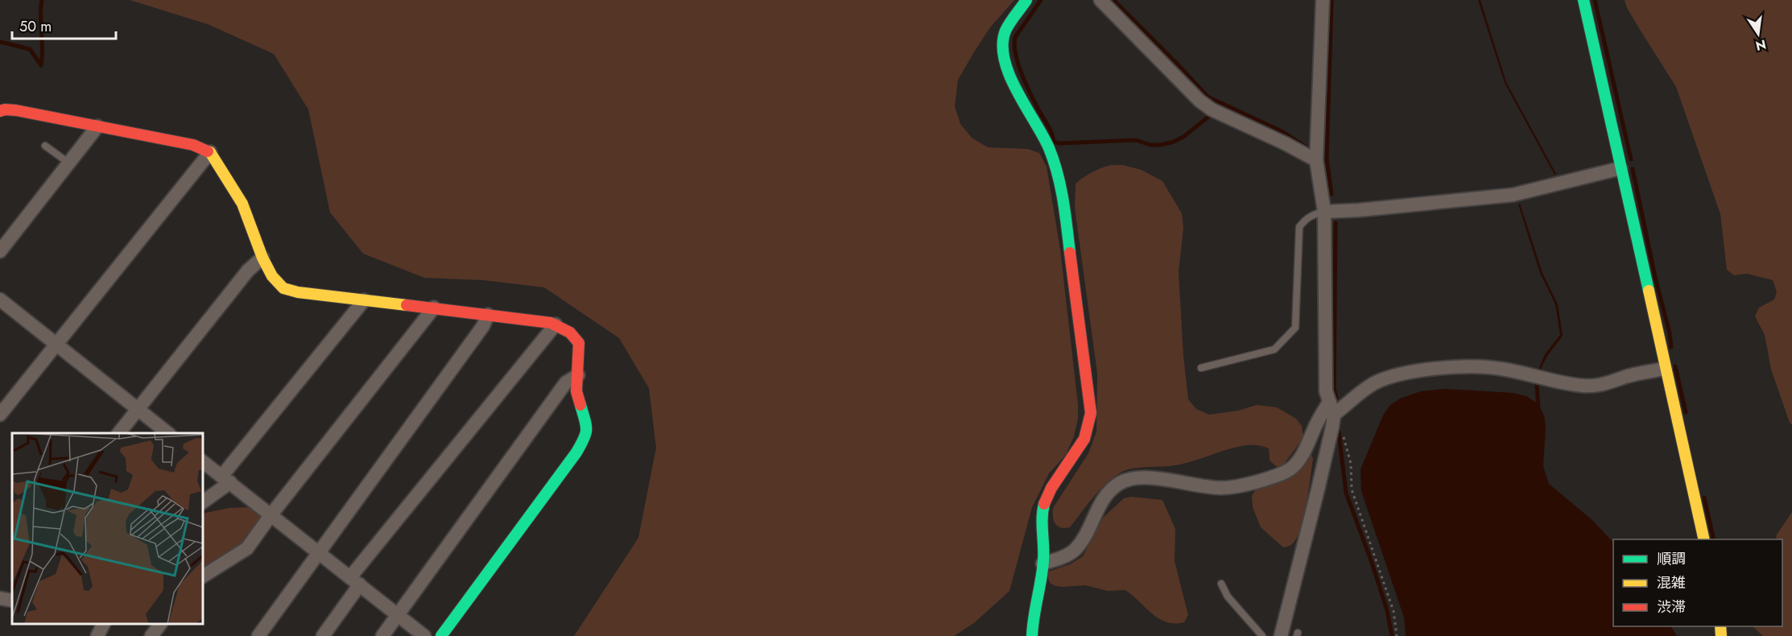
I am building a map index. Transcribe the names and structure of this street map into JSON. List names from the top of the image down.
{
  "legend": ["順調", "混雑", "渋滞"],
  "scale_bar": "50 m",
  "north": "bottom"
}
